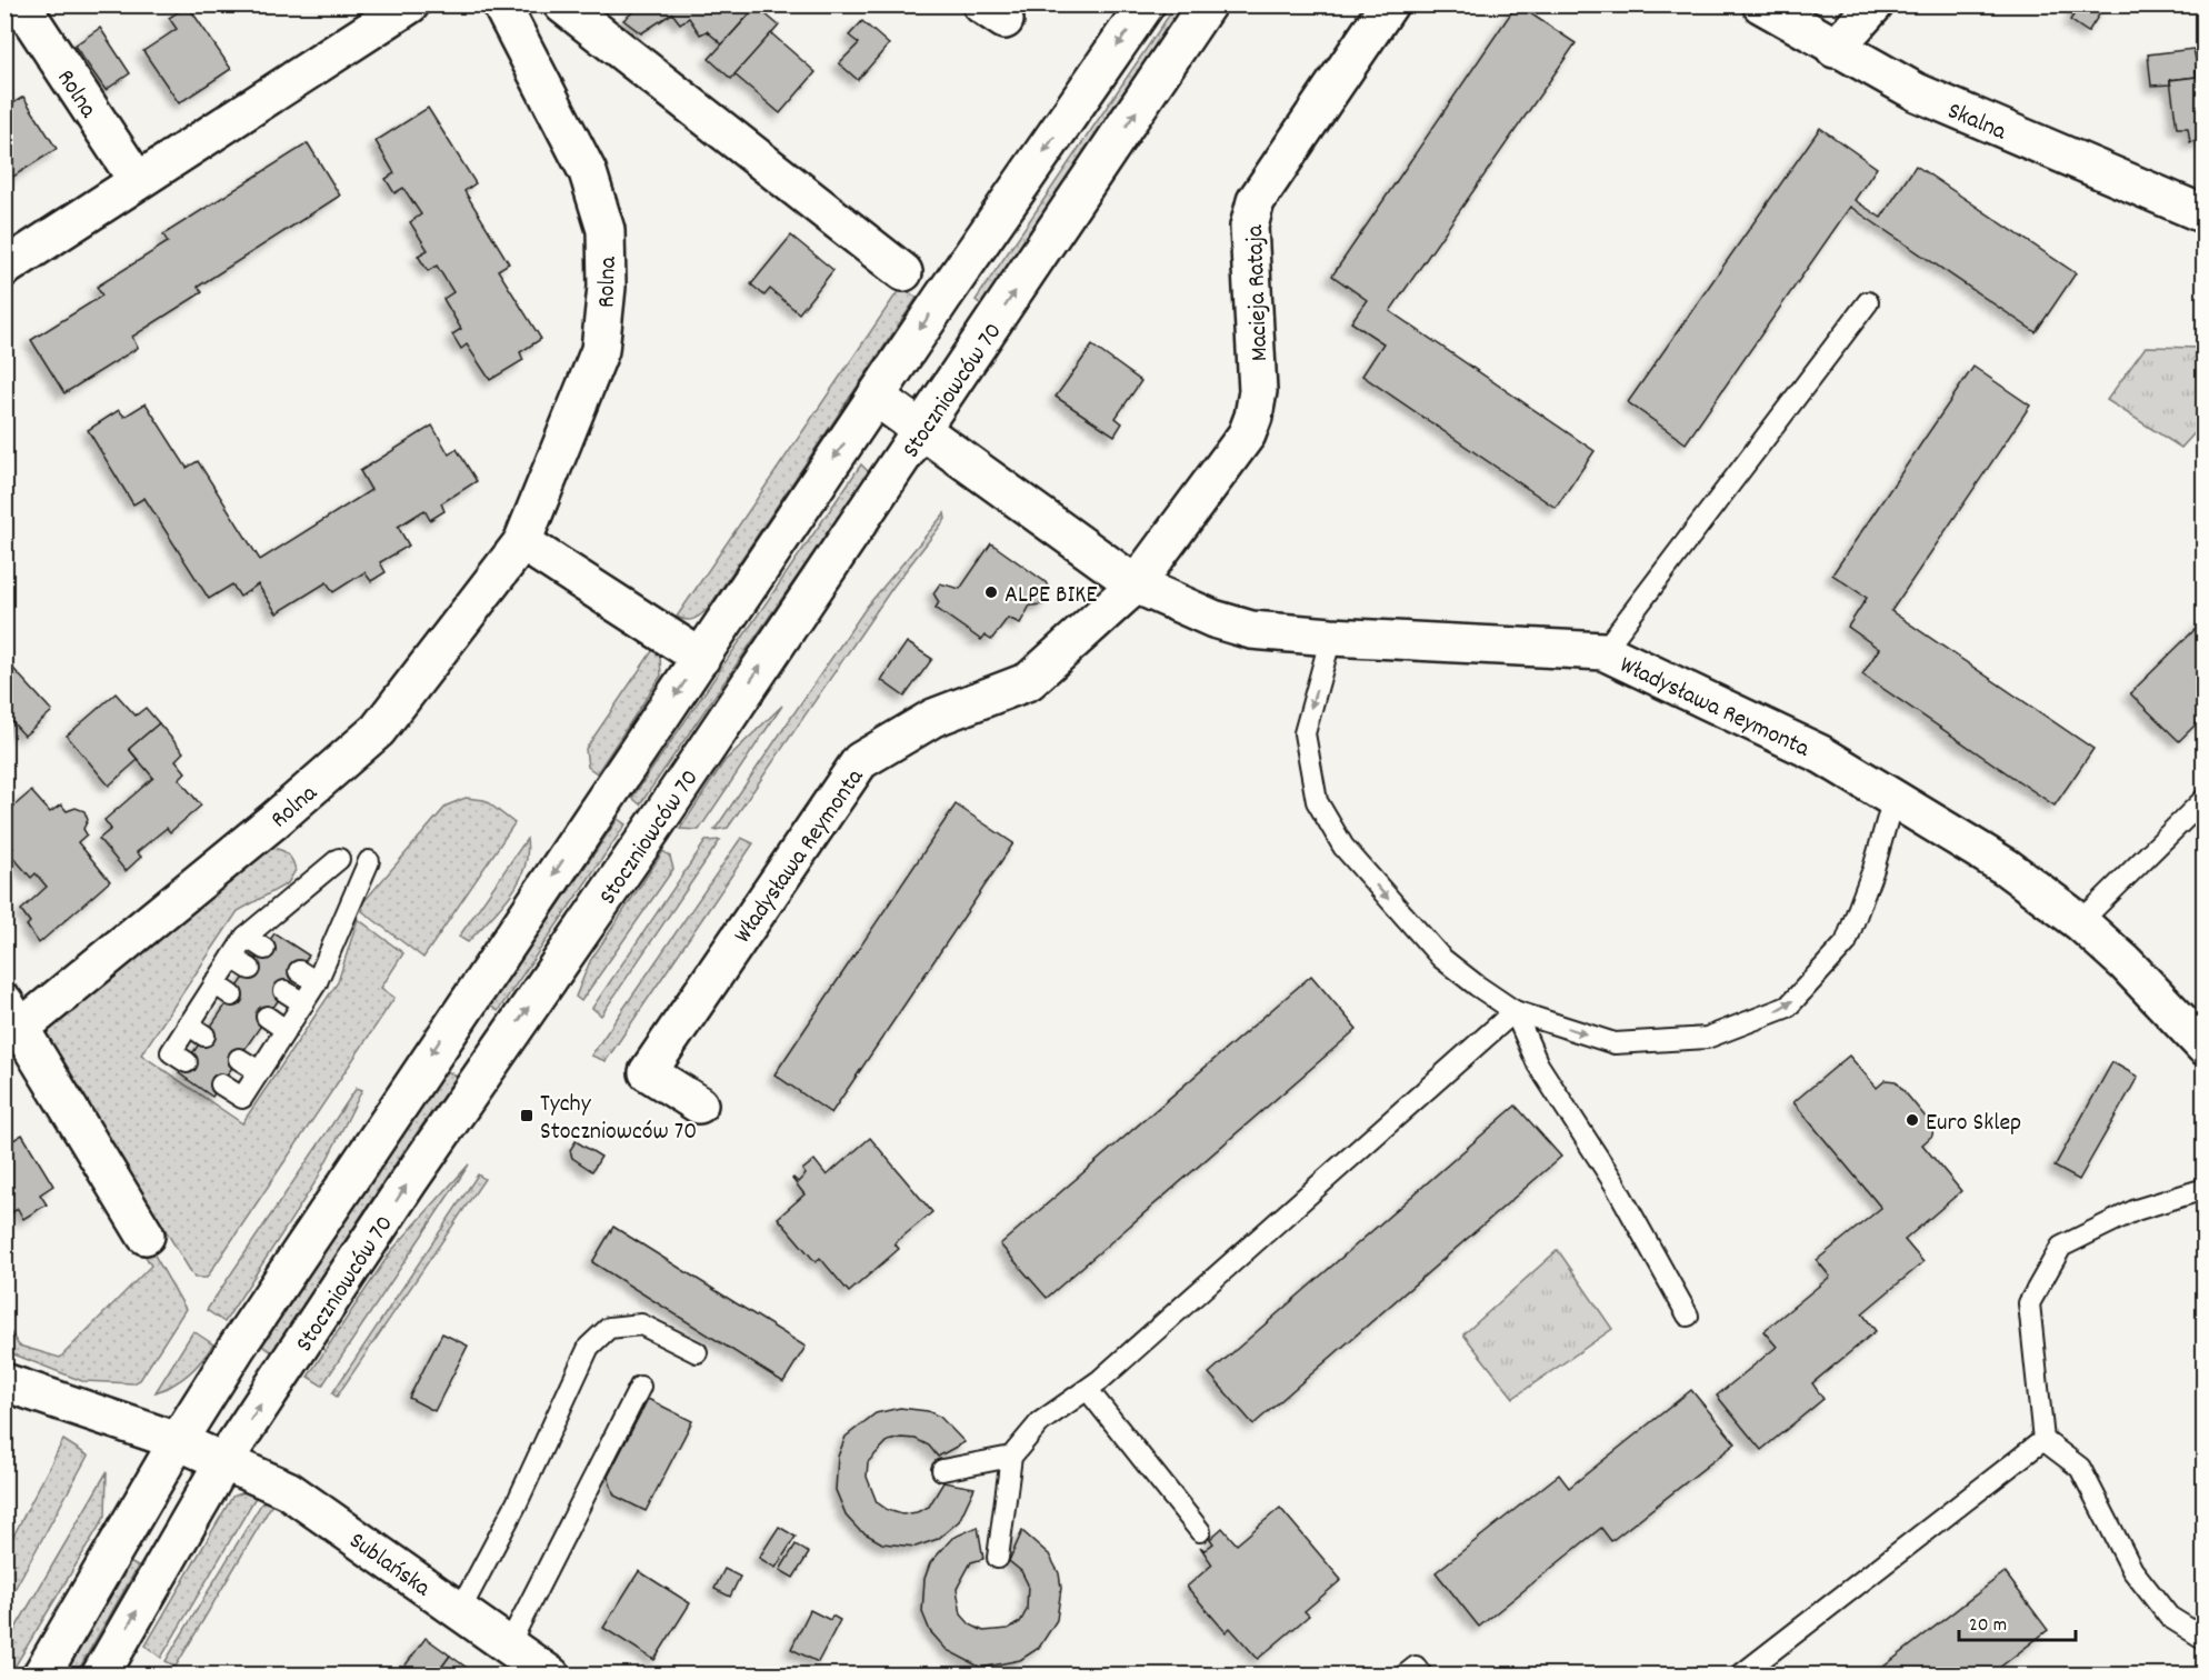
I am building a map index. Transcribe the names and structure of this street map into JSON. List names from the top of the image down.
{
  "streets": {
    "street": [
      "Rolna",
      "Skalna",
      "Macieja Rataja",
      "Stoczniowców 70",
      "Władysława Reymonta",
      "Sublańska"
    ]
  },
  "crossings": [
    ["Macieja Rataja", "Władysława Reymonta"],
    ["Stoczniowców 70", "Władysława Reymonta"],
    ["Stoczniowców 70", "Sublańska"]
  ],
  "places": {
    "other": ["ALPE BIKE", "Euro Sklep"],
    "transit": ["Tychy Stoczniowców 70"]
  },
  "scale_bar": "20 m"
}
